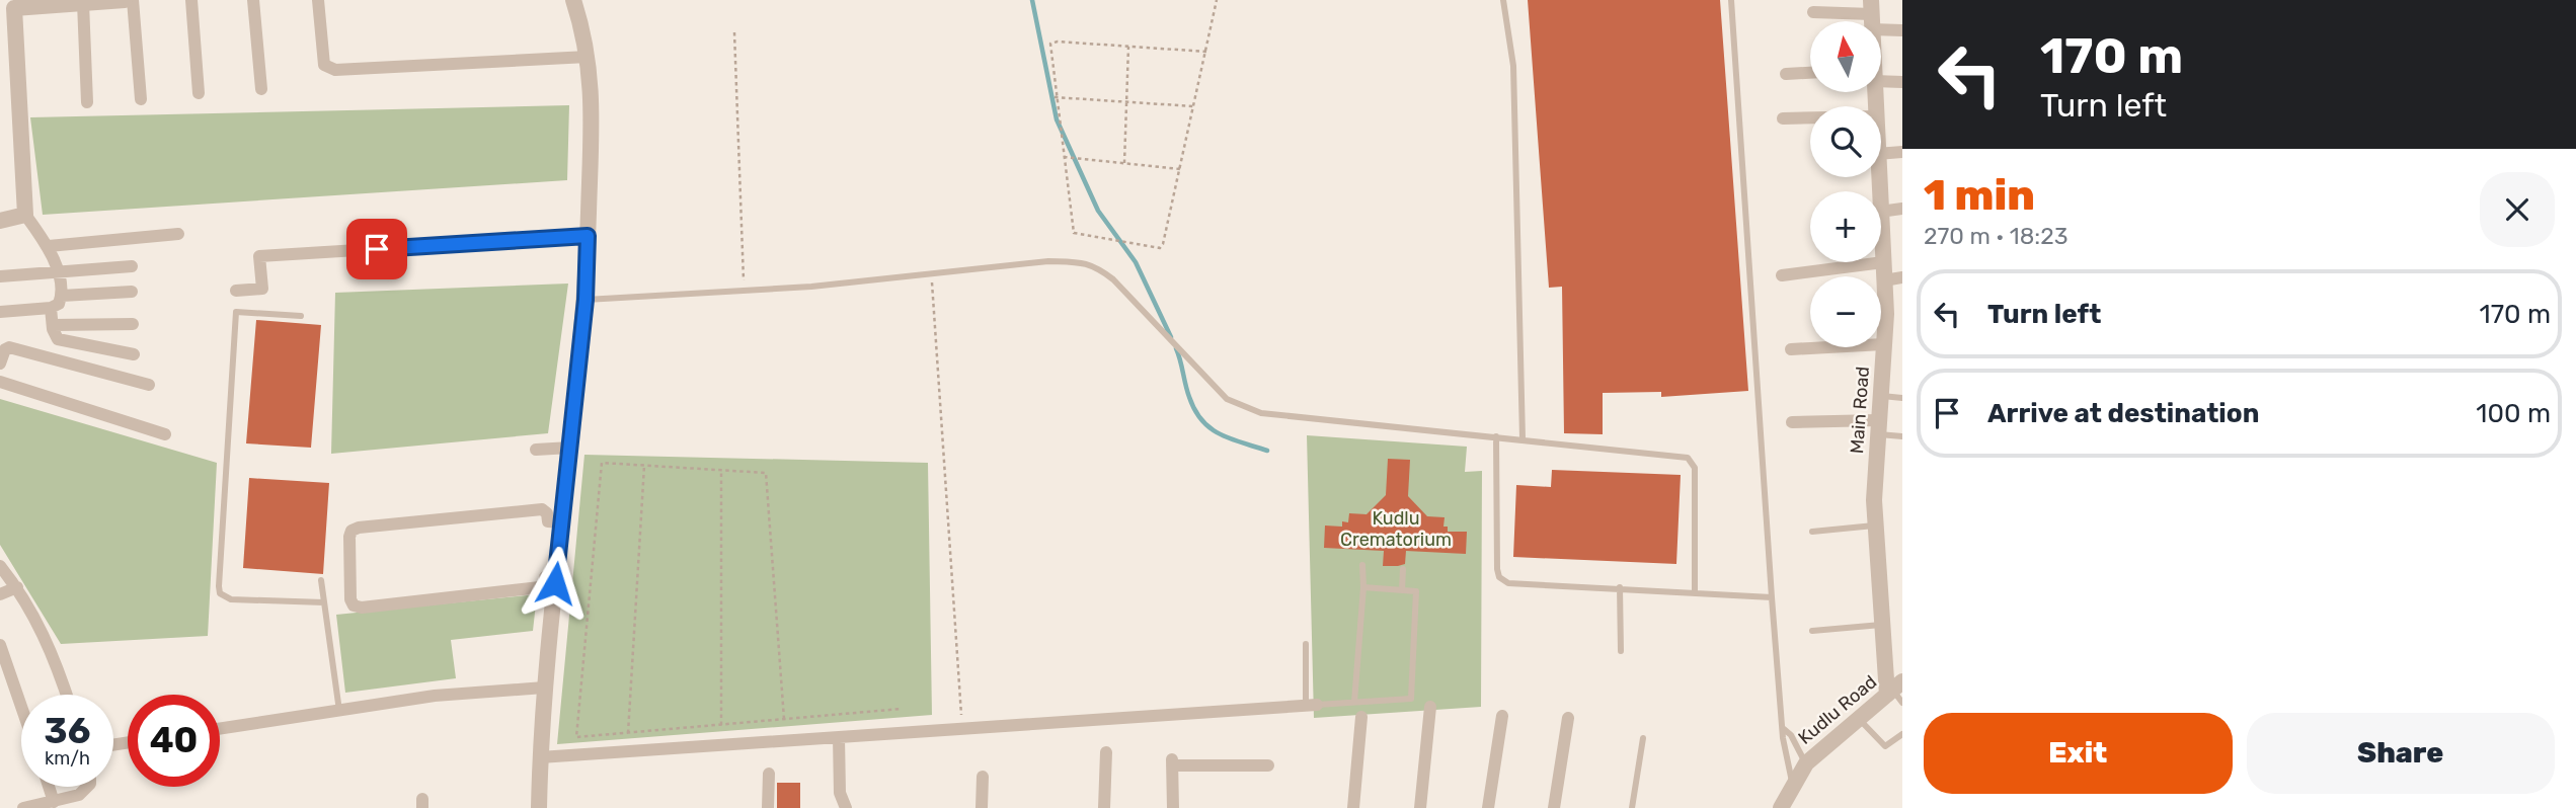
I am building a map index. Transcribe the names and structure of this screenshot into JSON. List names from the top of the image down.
{
  "streets": {
    "street": ["Main Road", "Kudlu Road"]
  },
  "crossings": [
    ["Main Road", "Kudlu Road"]
  ],
  "parks": ["Kudlu Crematorium"],
  "north": "top",
  "page": {
    "turn": ["170 m", "Turn left"],
    "map_buttons": ["+", "−"],
    "heading": ["1 min", "270 m · 18:23"],
    "list": [
      {
        "name": "Turn left",
        "value": "170 m"
      },
      {
        "name": "Arrive at destination",
        "value": "100 m"
      }
    ],
    "speed": "36 km/h",
    "limit": "40",
    "buttons": ["Exit", "Share"]
  }
}
